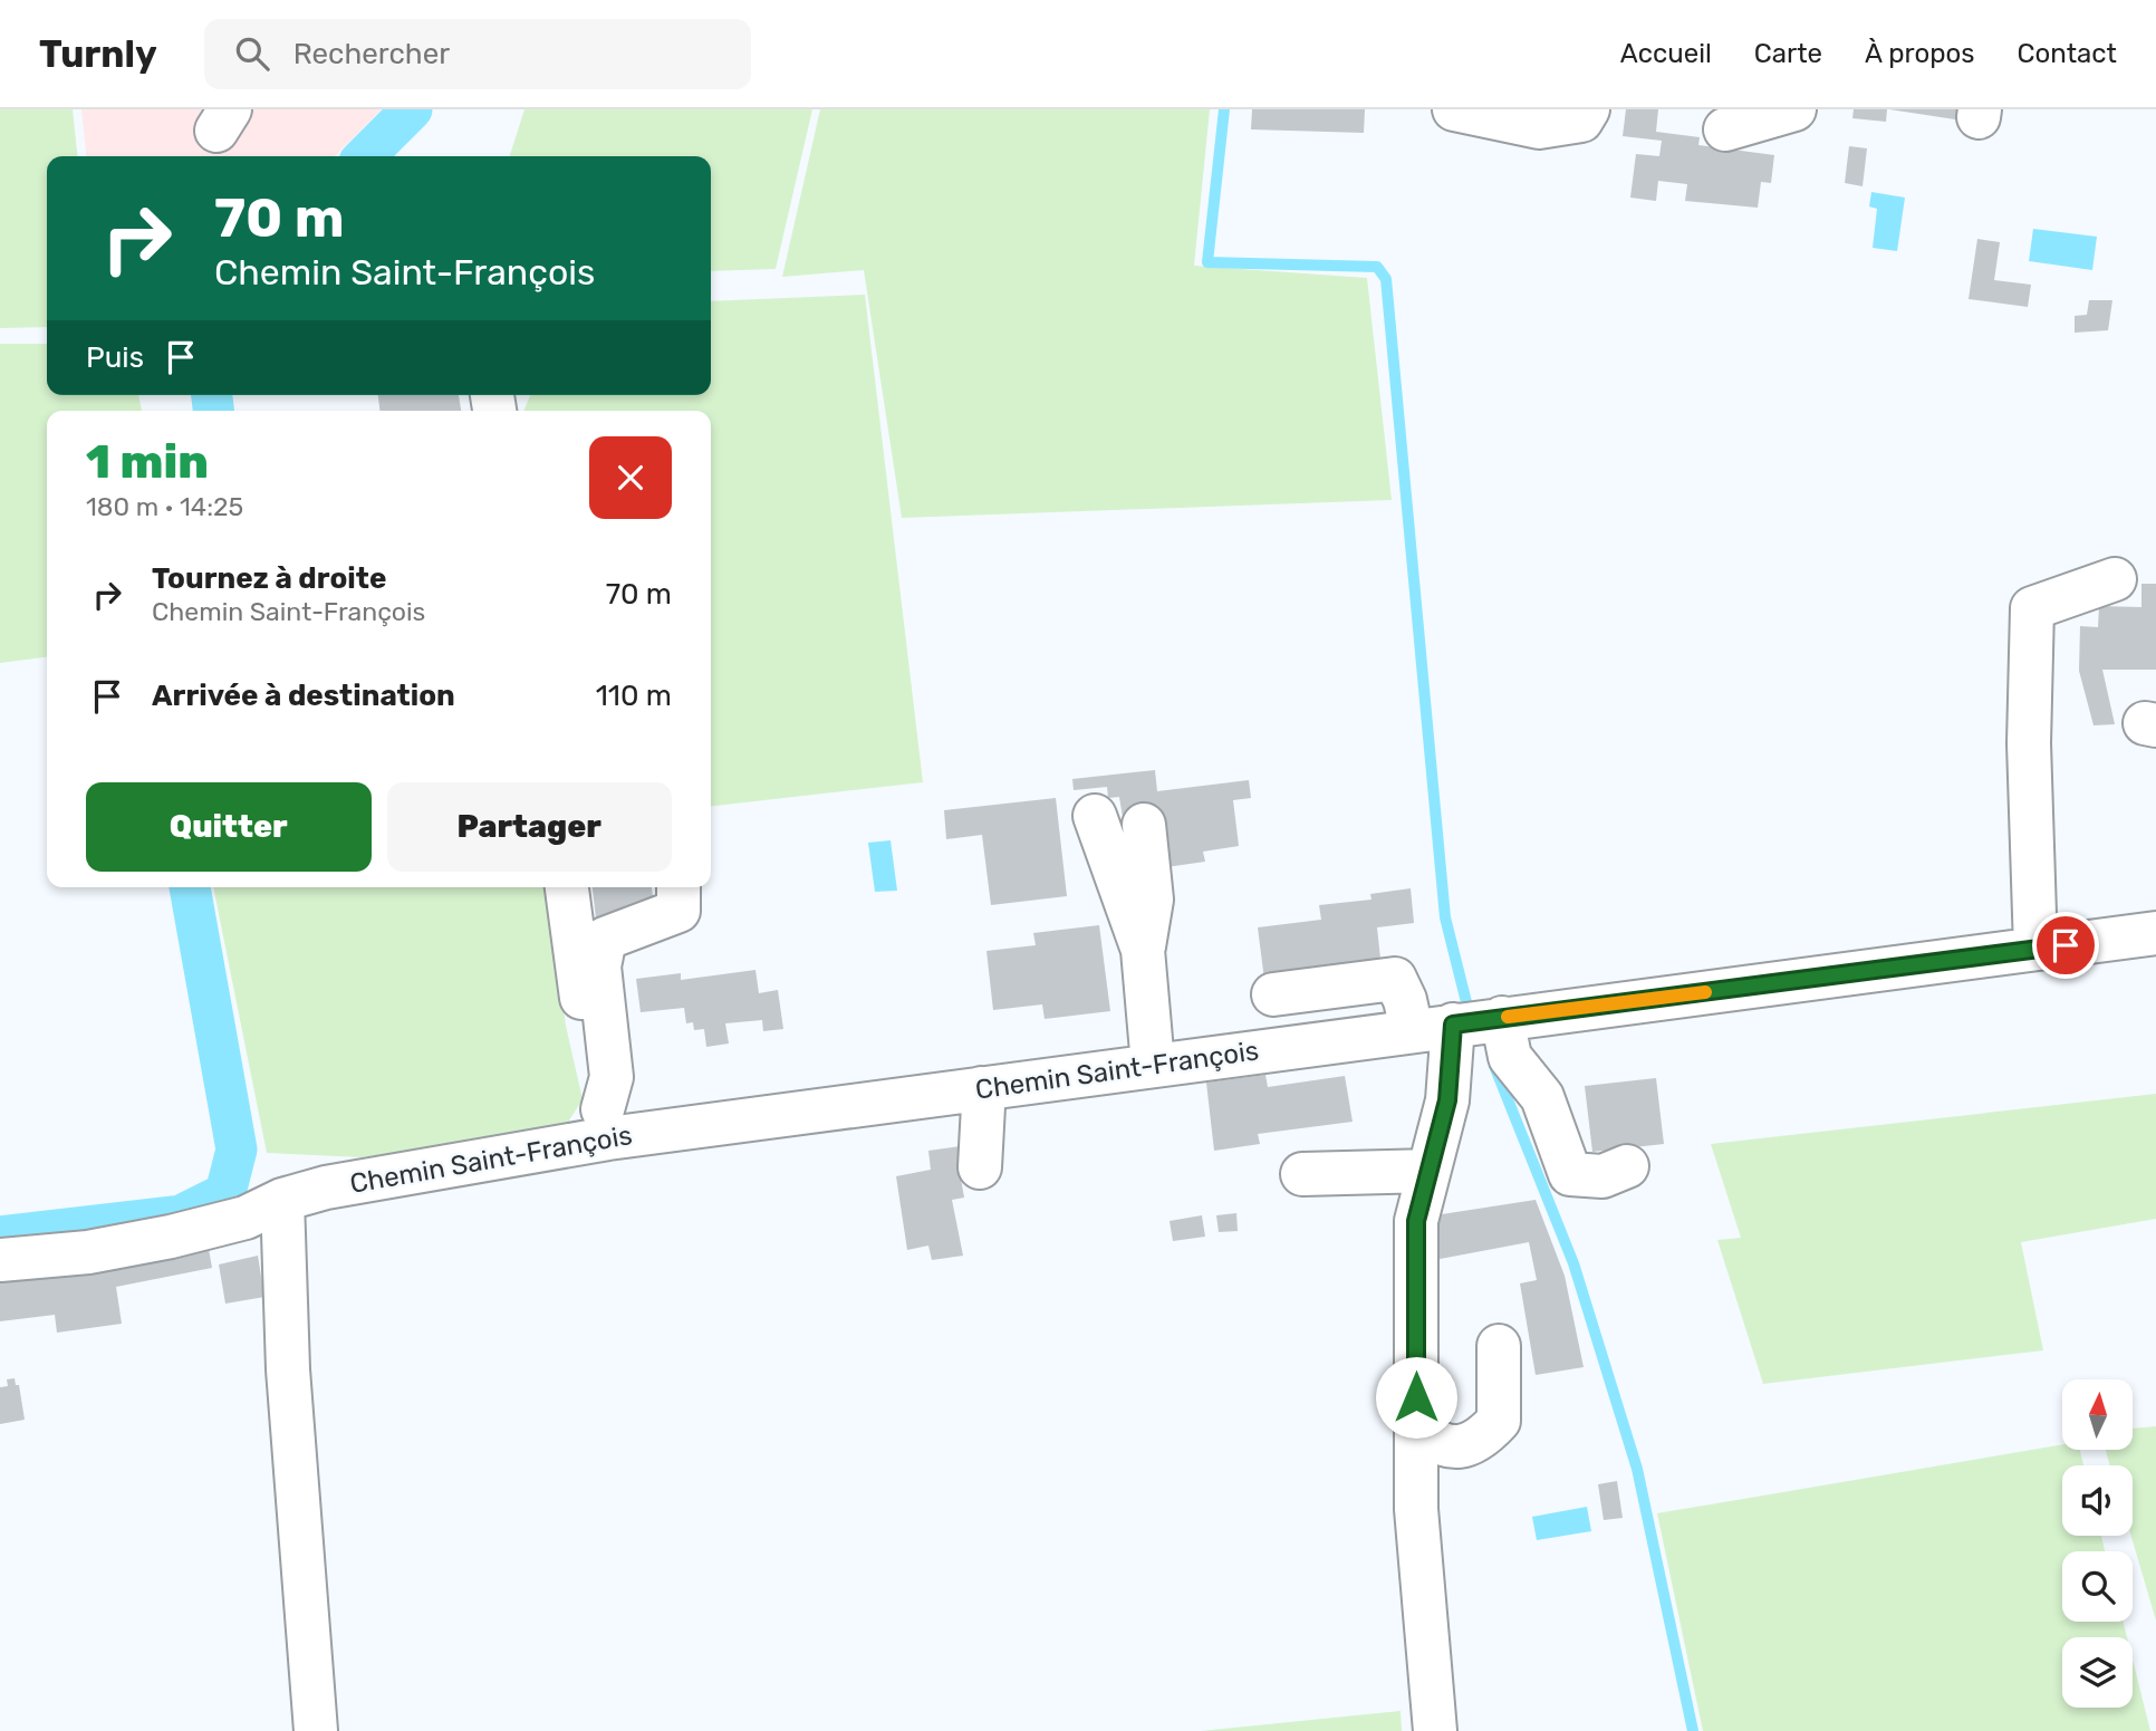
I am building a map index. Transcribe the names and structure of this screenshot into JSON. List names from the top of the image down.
{
  "streets": {
    "street": ["Chemin Saint-François"]
  },
  "north": "top",
  "page": {
    "header": "Turnly",
    "search": "Rechercher",
    "nav": [
      "Accueil",
      "Carte",
      "À propos",
      "Contact"
    ],
    "turn": ["70 m", "Chemin Saint-François"],
    "then": "Puis",
    "heading": ["1 min", "180 m · 14:25"],
    "list": [
      {
        "name": "Tournez à droite",
        "note": "Chemin Saint-François",
        "value": "70 m"
      },
      {
        "name": "Arrivée à destination",
        "value": "110 m"
      }
    ],
    "buttons": ["Quitter", "Partager"]
  }
}
